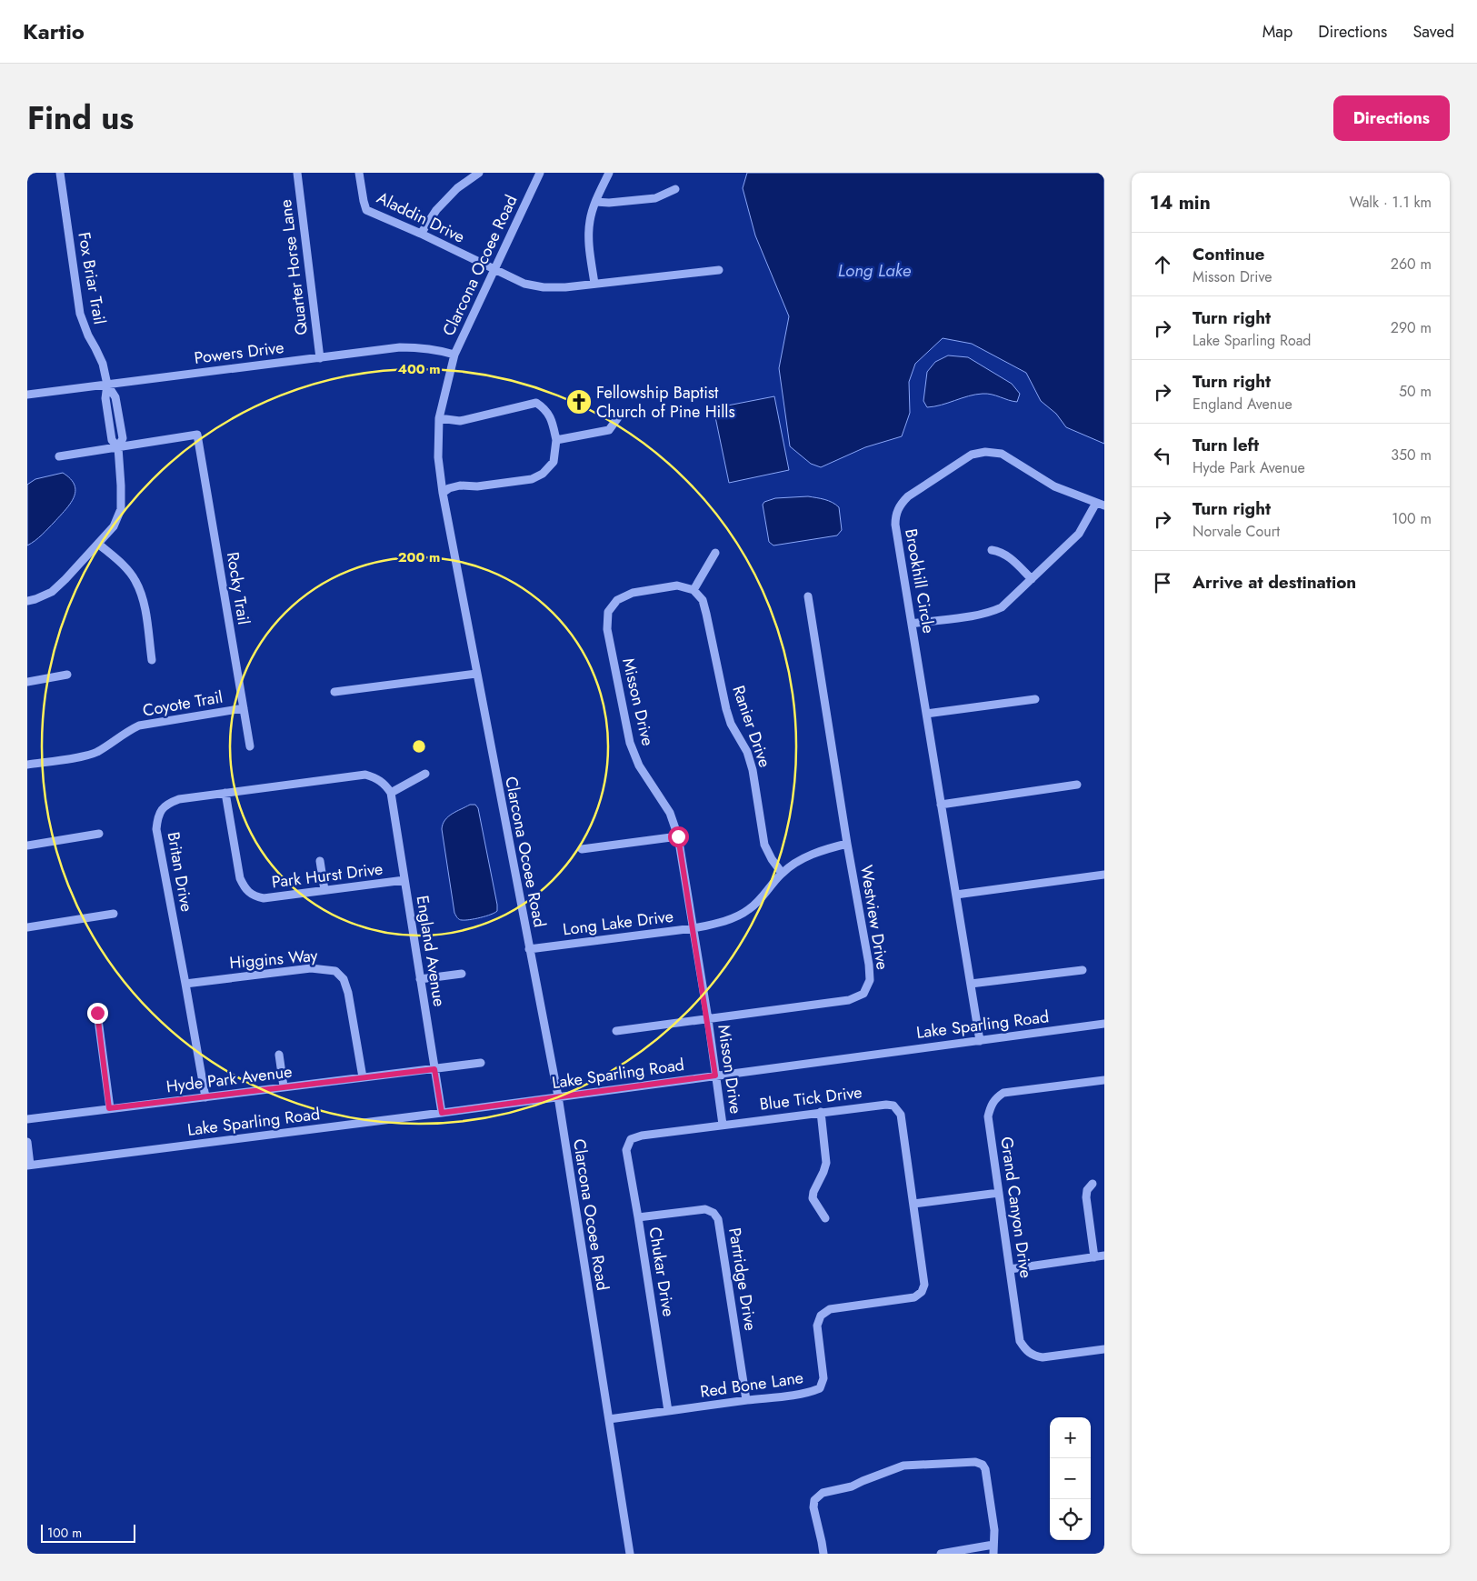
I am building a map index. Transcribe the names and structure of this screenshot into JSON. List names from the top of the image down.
{
  "streets": {
    "street": [
      "Aladdin Drive",
      "Clarcona Ocoee Road",
      "Quarter Horse Lane",
      "Fox Briar Trail",
      "Powers Drive",
      "Brookhill Circle",
      "Rocky Trail",
      "Misson Drive",
      "Coyote Trail",
      "Ranier Drive",
      "Britan Drive",
      "Park Hurst Drive",
      "Westview Drive",
      "Long Lake Drive",
      "England Avenue",
      "Higgins Way",
      "Lake Sparling Road",
      "Hyde Park Avenue",
      "Blue Tick Drive",
      "Grand Canyon Drive",
      "Chukar Drive",
      "Partridge Drive",
      "Red Bone Lane"
    ]
  },
  "crossings": [
    ["Aladdin Drive", "Clarcona Ocoee Road"],
    ["Clarcona Ocoee Road", "Powers Drive"],
    ["Clarcona Ocoee Road", "Long Lake Drive"],
    ["Clarcona Ocoee Road", "Lake Sparling Road"],
    ["Clarcona Ocoee Road", "Red Bone Lane"],
    ["Quarter Horse Lane", "Powers Drive"],
    ["Fox Briar Trail", "Powers Drive"],
    ["Fox Briar Trail", "Rocky Trail"],
    ["Brookhill Circle", "Lake Sparling Road"],
    ["Rocky Trail", "Coyote Trail"],
    ["Misson Drive", "Ranier Drive"],
    ["Misson Drive", "Westview Drive"],
    ["Misson Drive", "Long Lake Drive"],
    ["Misson Drive", "Lake Sparling Road"],
    ["Misson Drive", "Blue Tick Drive"],
    ["Ranier Drive", "Long Lake Drive"],
    ["Britan Drive", "Park Hurst Drive"],
    ["Britan Drive", "England Avenue"],
    ["Britan Drive", "Higgins Way"],
    ["Britan Drive", "Hyde Park Avenue"],
    ["Park Hurst Drive", "England Avenue"],
    ["Westview Drive", "Long Lake Drive"],
    ["England Avenue", "Lake Sparling Road"],
    ["England Avenue", "Hyde Park Avenue"],
    ["Higgins Way", "Hyde Park Avenue"],
    ["Blue Tick Drive", "Chukar Drive"],
    ["Blue Tick Drive", "Red Bone Lane"],
    ["Chukar Drive", "Partridge Drive"],
    ["Chukar Drive", "Red Bone Lane"],
    ["Partridge Drive", "Red Bone Lane"]
  ],
  "water": ["Long Lake"],
  "places": {
    "church": ["Fellowship Baptist Church of Pine Hills"]
  },
  "scale_bar": "100 m",
  "page": {
    "header": "Kartio",
    "nav": ["Map", "Directions", "Saved"],
    "title": "Find us",
    "buttons": "Directions",
    "heading": ["14 min", "Walk · 1.1 km"],
    "list": [
      ["Continue", "Misson Drive", "260 m"],
      ["Turn right", "Lake Sparling Road", "290 m"],
      ["Turn right", "England Avenue", "50 m"],
      ["Turn left", "Hyde Park Avenue", "350 m"],
      ["Turn right", "Norvale Court", "100 m"],
      "Arrive at destination"
    ],
    "map_buttons": ["+", "−"],
    "scale": "100 m"
  },
  "rings": ["400 m", "200 m"]
}
